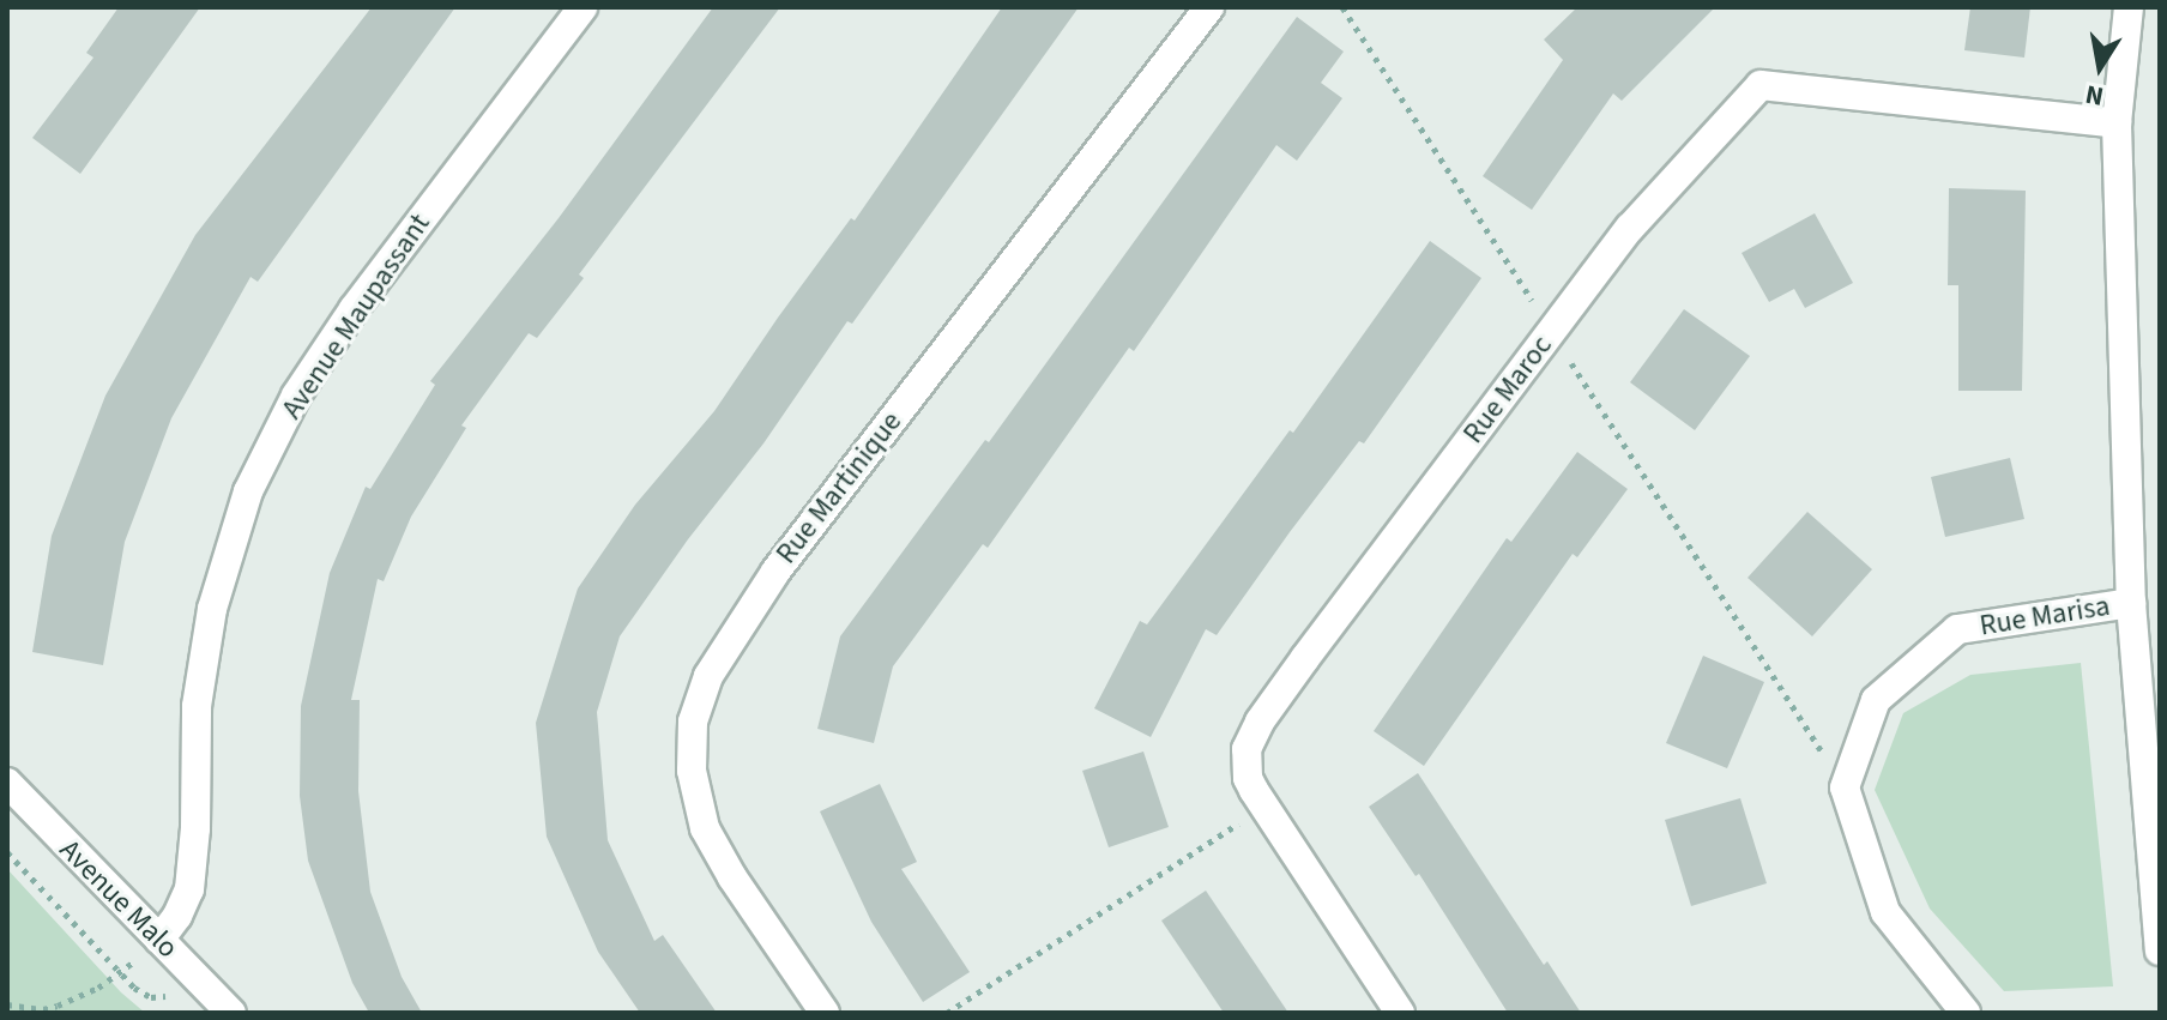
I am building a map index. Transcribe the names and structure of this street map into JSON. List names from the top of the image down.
{
  "streets": {
    "street": [
      "Avenue Maupassant",
      "Rue Maroc",
      "Rue Martinique",
      "Rue Marisa",
      "Avenue Malo"
    ]
  },
  "crossings": [
    ["Avenue Maupassant", "Avenue Malo"],
    ["Rue Maroc", "Rue Marisa"]
  ],
  "north": "bottom"
}
